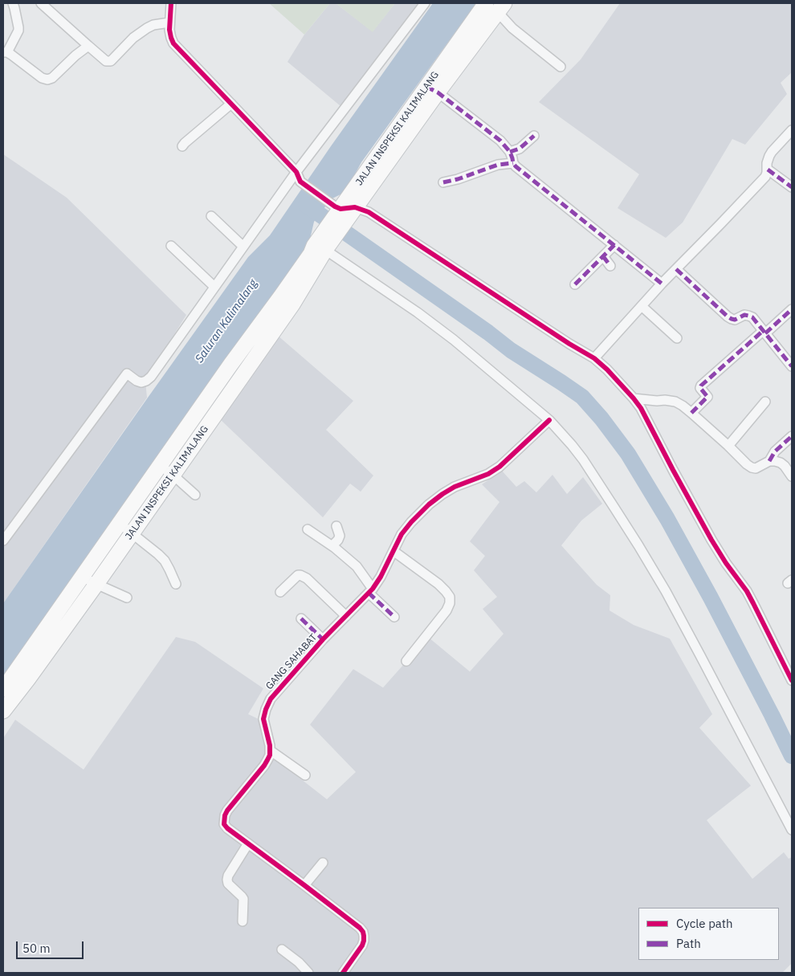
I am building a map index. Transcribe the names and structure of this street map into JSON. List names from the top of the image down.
{
  "streets": {
    "main road": ["JALAN INSPEKSI KALIMALANG"],
    "street": ["GANG SAHABAT"]
  },
  "water": ["Saluran Kalimalang"],
  "legend": ["Cycle path", "Path"],
  "scale_bar": "50 m"
}
